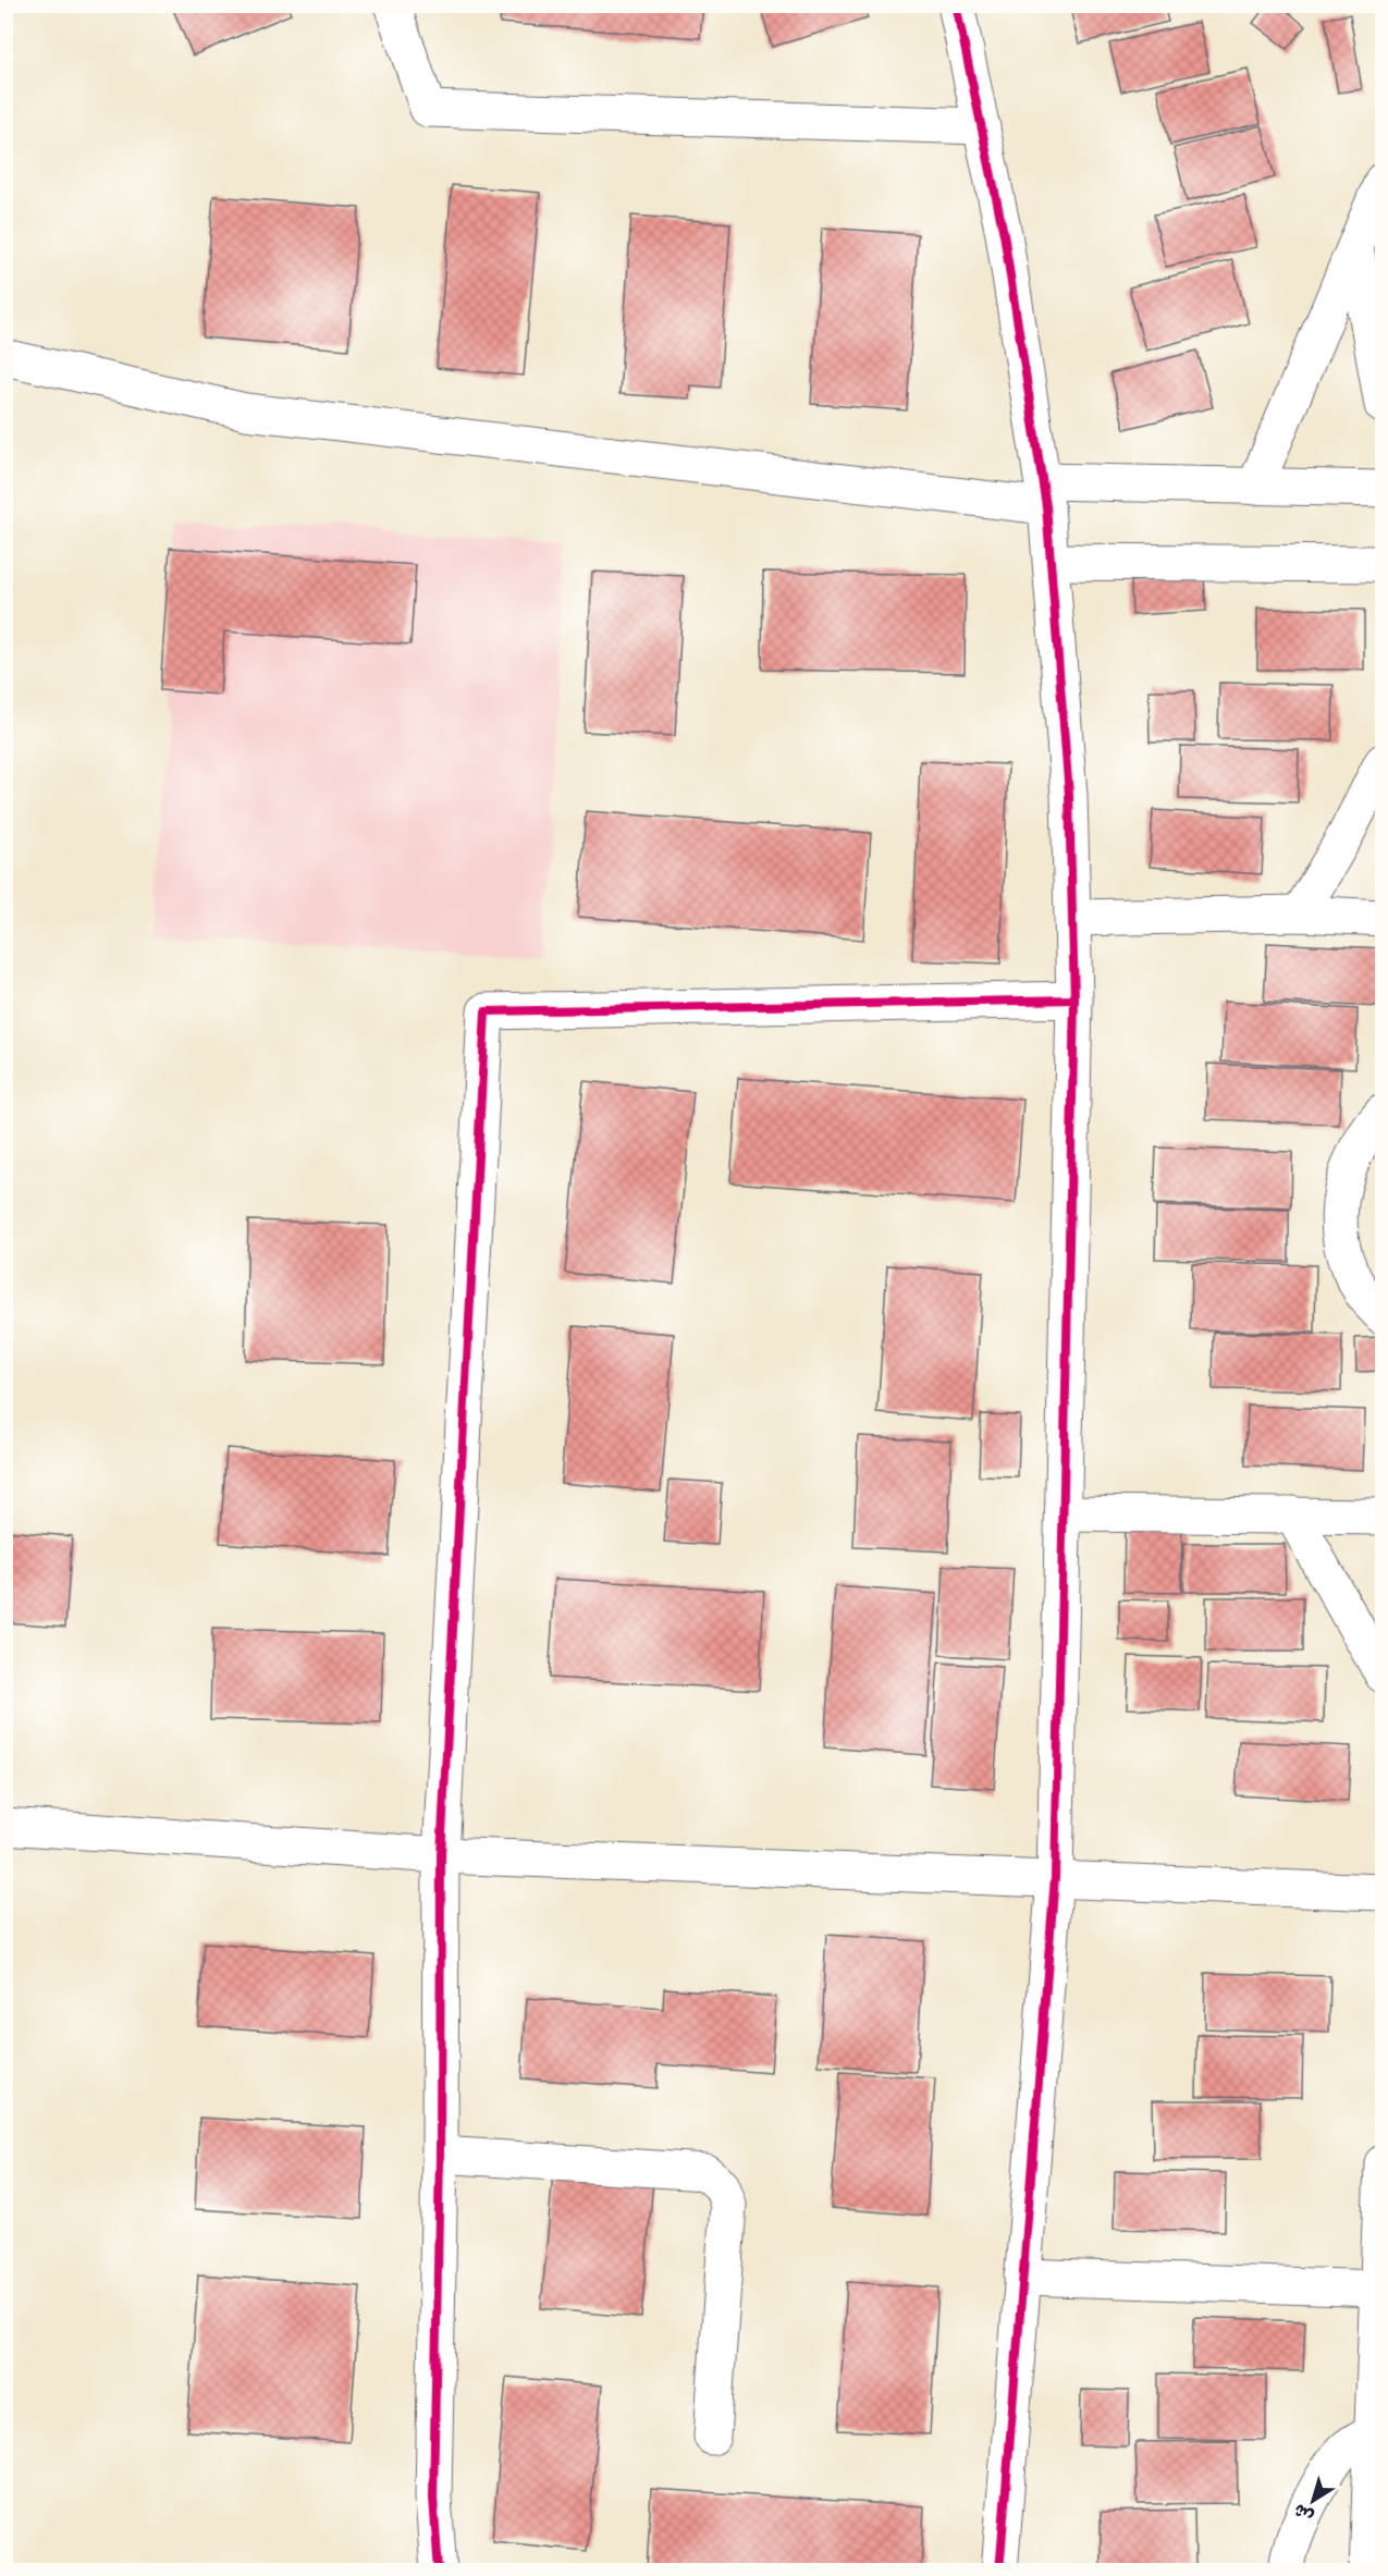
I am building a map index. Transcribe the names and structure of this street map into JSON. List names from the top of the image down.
{
  "north": "bottom left"
}
